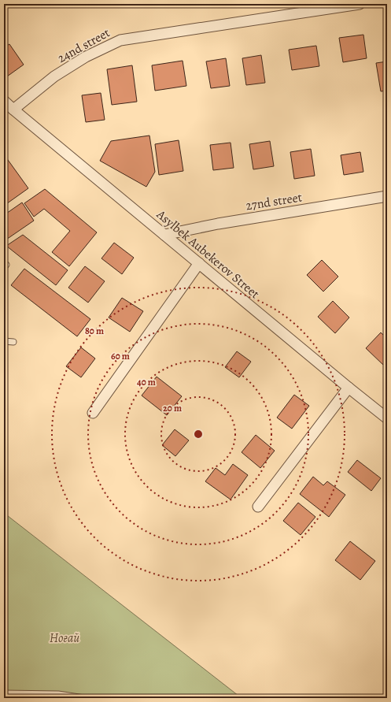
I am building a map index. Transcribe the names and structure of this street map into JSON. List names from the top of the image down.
{
  "streets": {
    "street": ["24nd street", "27nd street", "Asylbek Aubekerov Street"]
  },
  "crossings": [
    ["24nd street", "Asylbek Aubekerov Street"],
    ["27nd street", "Asylbek Aubekerov Street"]
  ],
  "parks": ["Ноғай"],
  "rings": [
    "80 m",
    "60 m",
    "40 m",
    "20 m"
  ]
}
